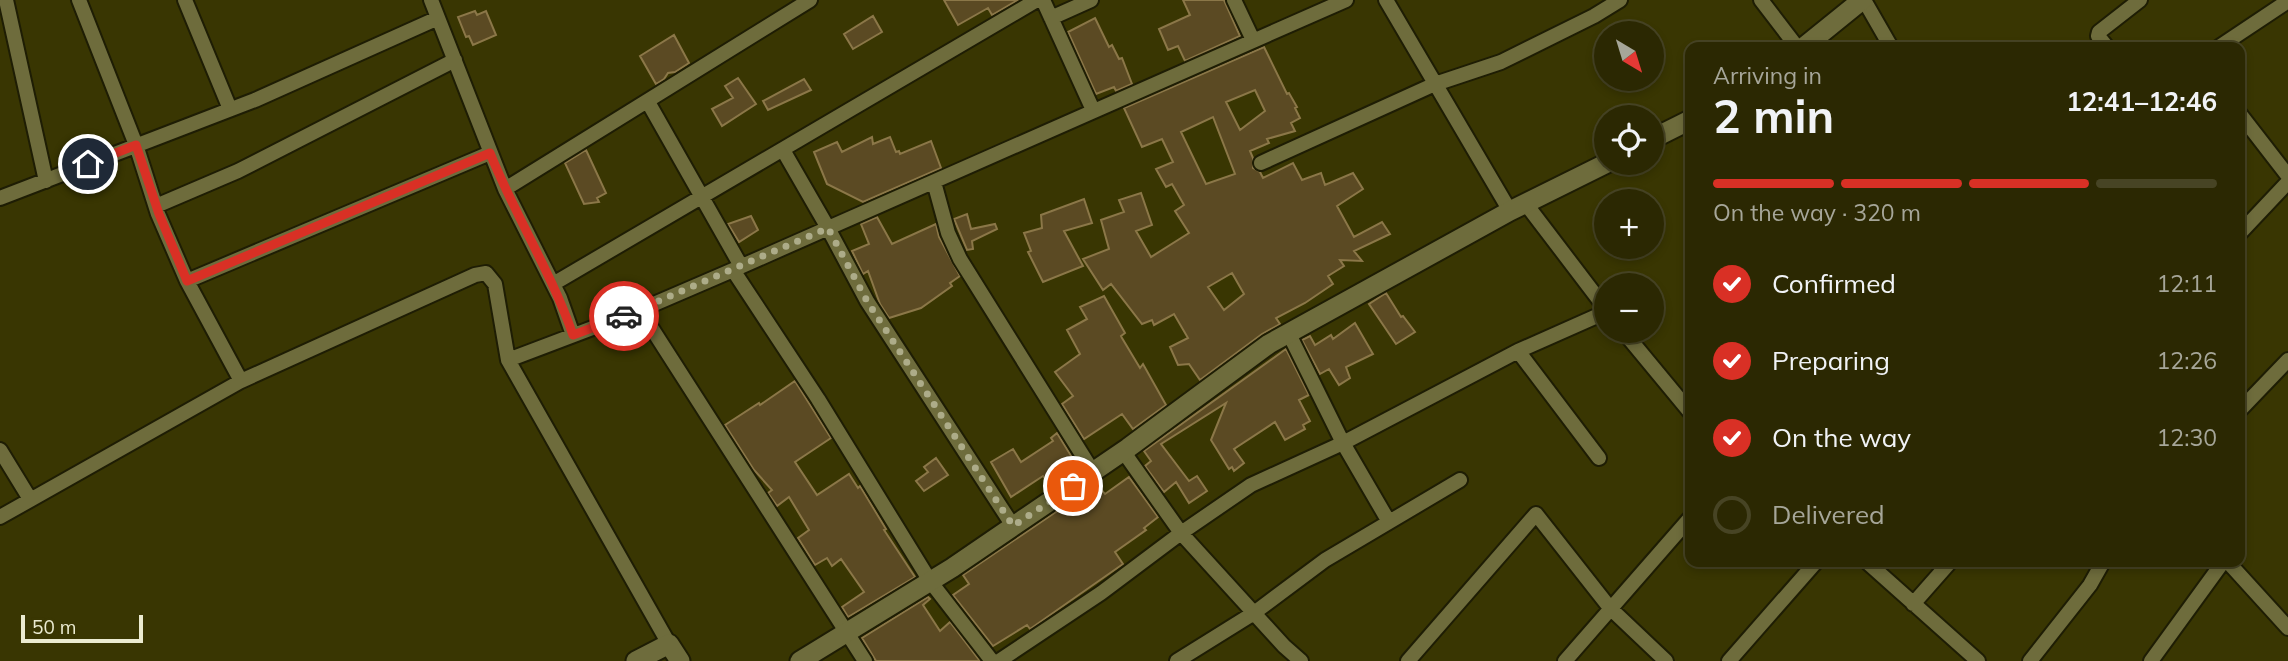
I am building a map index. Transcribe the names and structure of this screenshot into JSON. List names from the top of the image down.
{
  "scale_bar": "50 m",
  "north": "bottom right",
  "page": {
    "map_buttons": ["+", "−"],
    "heading": ["2 min", "Arriving in", "12:41–12:46"],
    "bar": "On the way · 320 m",
    "list": [
      ["Confirmed", "12:11"],
      ["Preparing", "12:26"],
      ["On the way", "12:30"],
      "Delivered"
    ],
    "scale": "50 m"
  }
}
